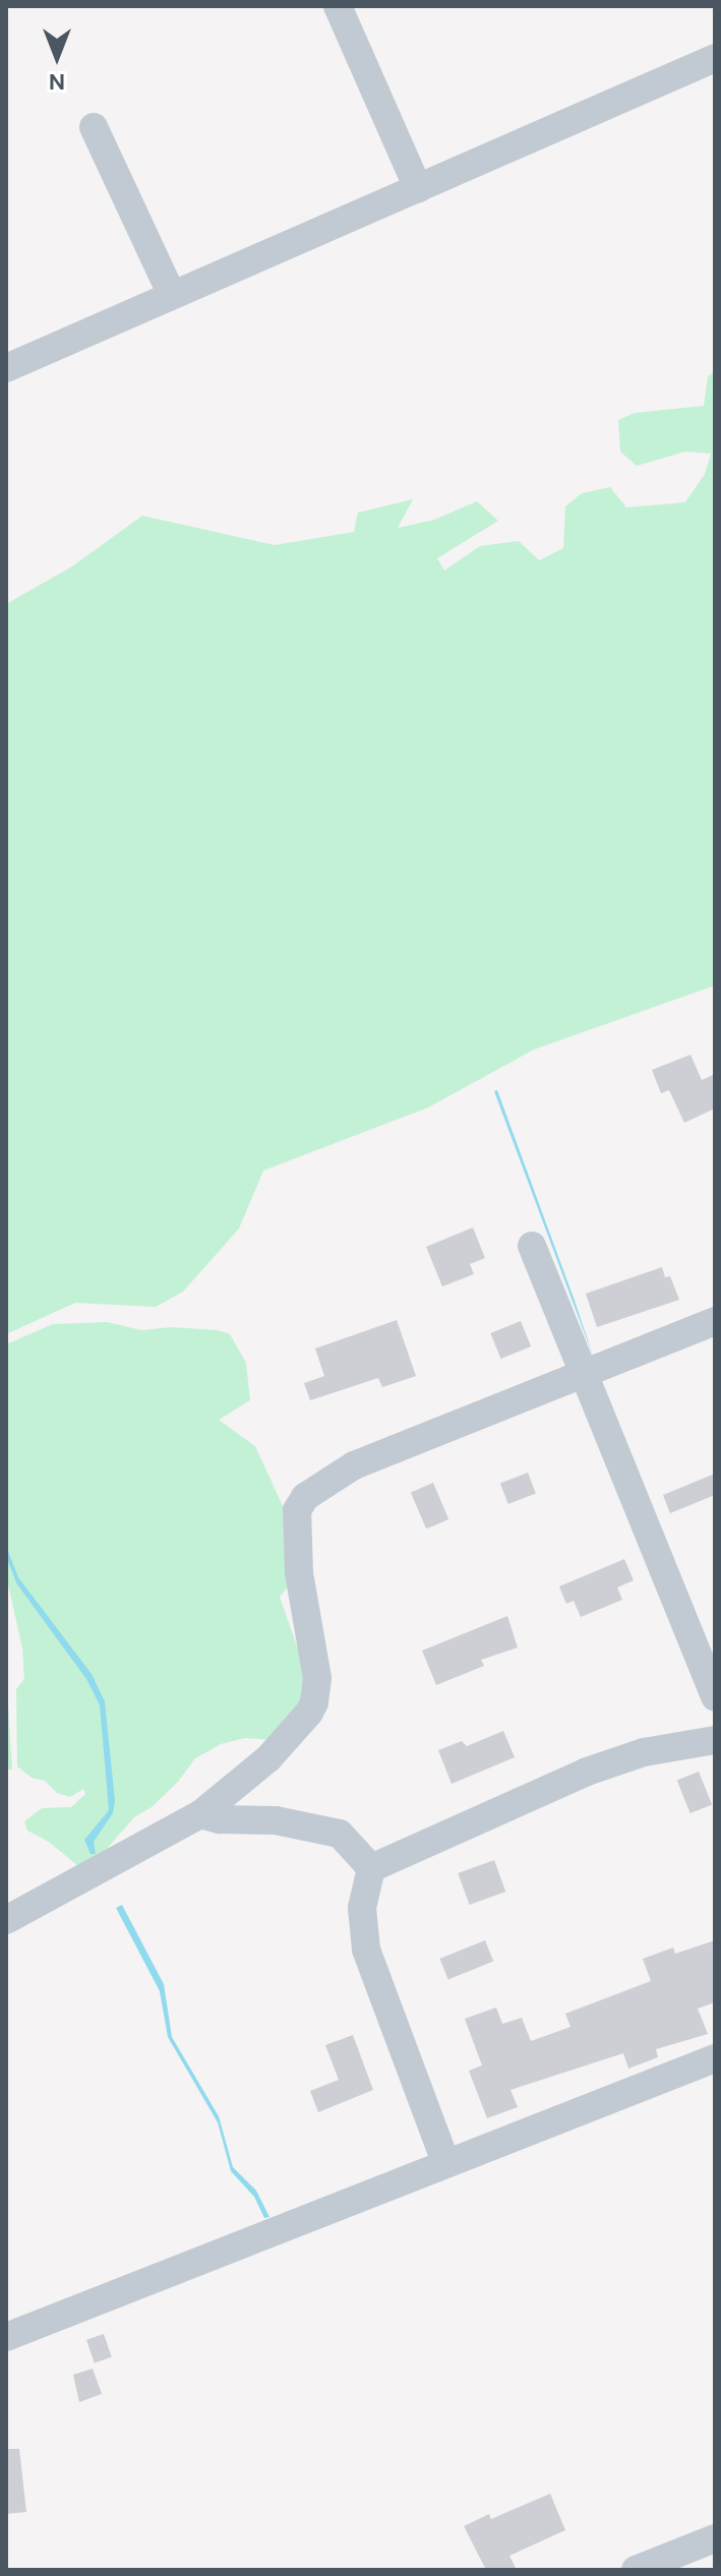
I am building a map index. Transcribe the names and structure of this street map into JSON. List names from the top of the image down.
{
  "north": "bottom"
}
